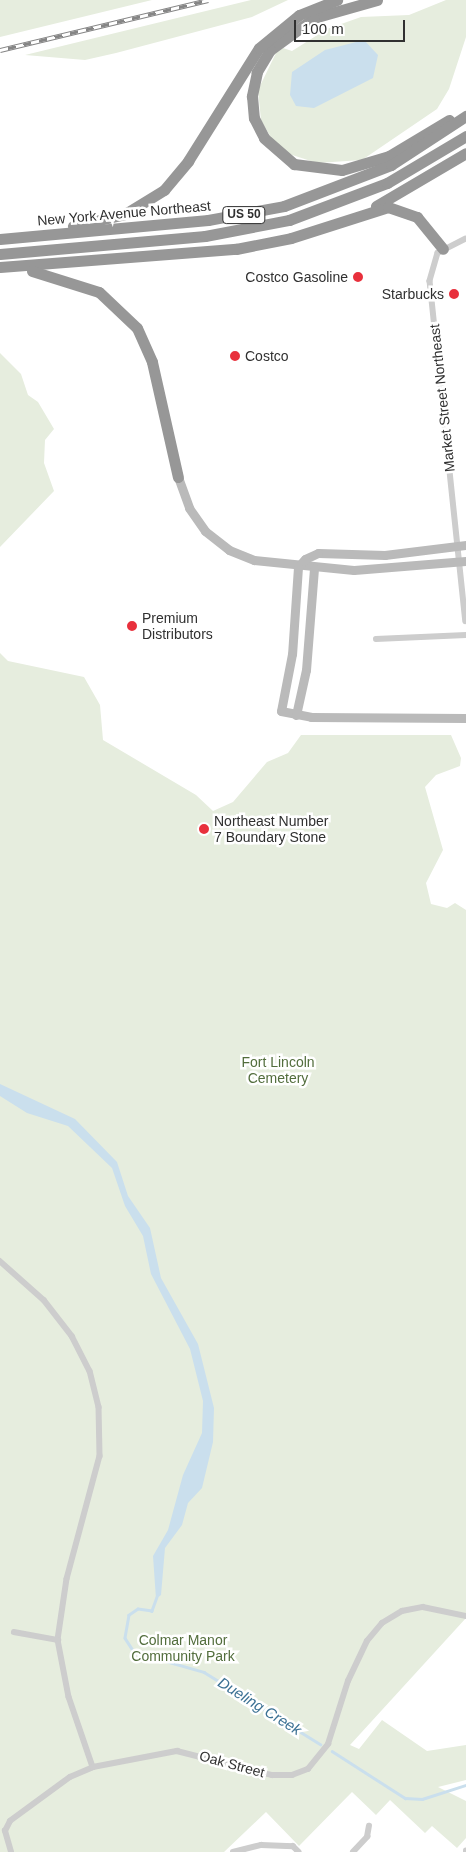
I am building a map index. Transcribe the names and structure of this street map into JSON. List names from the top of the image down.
{
  "streets": {
    "highway": ["New York Avenue Northeast", "US 50"],
    "street": ["Market Street Northeast", "Oak Street"]
  },
  "water": ["Dueling Creek"],
  "parks": ["Fort Lincoln Cemetery", "Colmar Manor Community Park"],
  "places": [
    "Costco Gasoline",
    "Starbucks",
    "Costco",
    "Premium Distributors",
    "Northeast Number 7 Boundary Stone"
  ],
  "scale_bar": "100 m"
}
